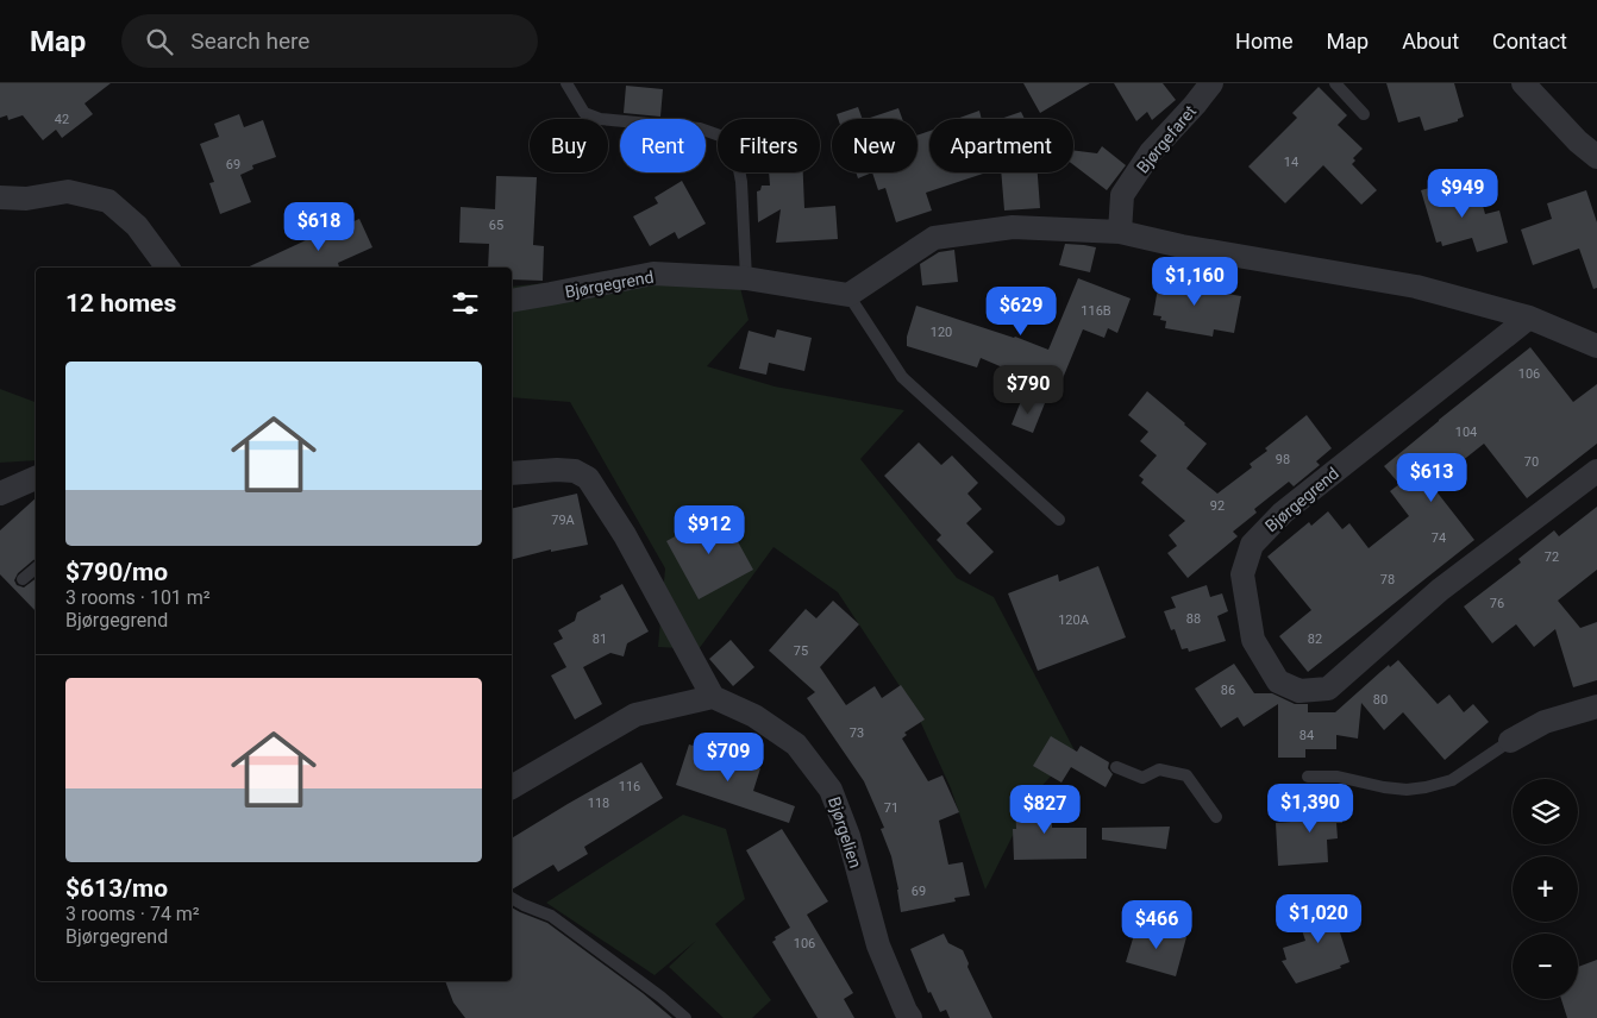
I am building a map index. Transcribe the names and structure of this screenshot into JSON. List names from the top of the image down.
{
  "streets": {
    "street": ["Bjørgefaret", "Bjørgegrend", "Bjørgelien"]
  },
  "house_numbers": [
    "42",
    "14",
    "69",
    "65",
    "116B",
    "120",
    "106",
    "104",
    "98",
    "70",
    "92",
    "79A",
    "74",
    "72",
    "78",
    "76",
    "88",
    "120A",
    "81",
    "82",
    "75",
    "86",
    "80",
    "73",
    "84",
    "116",
    "118",
    "71",
    "69",
    "106"
  ],
  "page": {
    "header": "Map",
    "search": "Search here",
    "nav": [
      "Home",
      "Map",
      "About",
      "Contact"
    ],
    "chip": [
      "Buy",
      "Rent",
      "Filters",
      "New",
      "Apartment"
    ],
    "price": [
      "$949",
      "$618",
      "$1,160",
      "$629",
      "$790",
      "$613",
      "$912",
      "$709",
      "$1,390",
      "$827",
      "$1,020",
      "$466"
    ],
    "heading": "12 homes",
    "list": [
      {
        "name": "$790/mo",
        "note": "3 rooms · 101 m² · Bjørgegrend"
      },
      {
        "name": "$613/mo",
        "note": "3 rooms · 74 m² · Bjørgegrend"
      }
    ],
    "map_buttons": ["+", "−"]
  }
}
